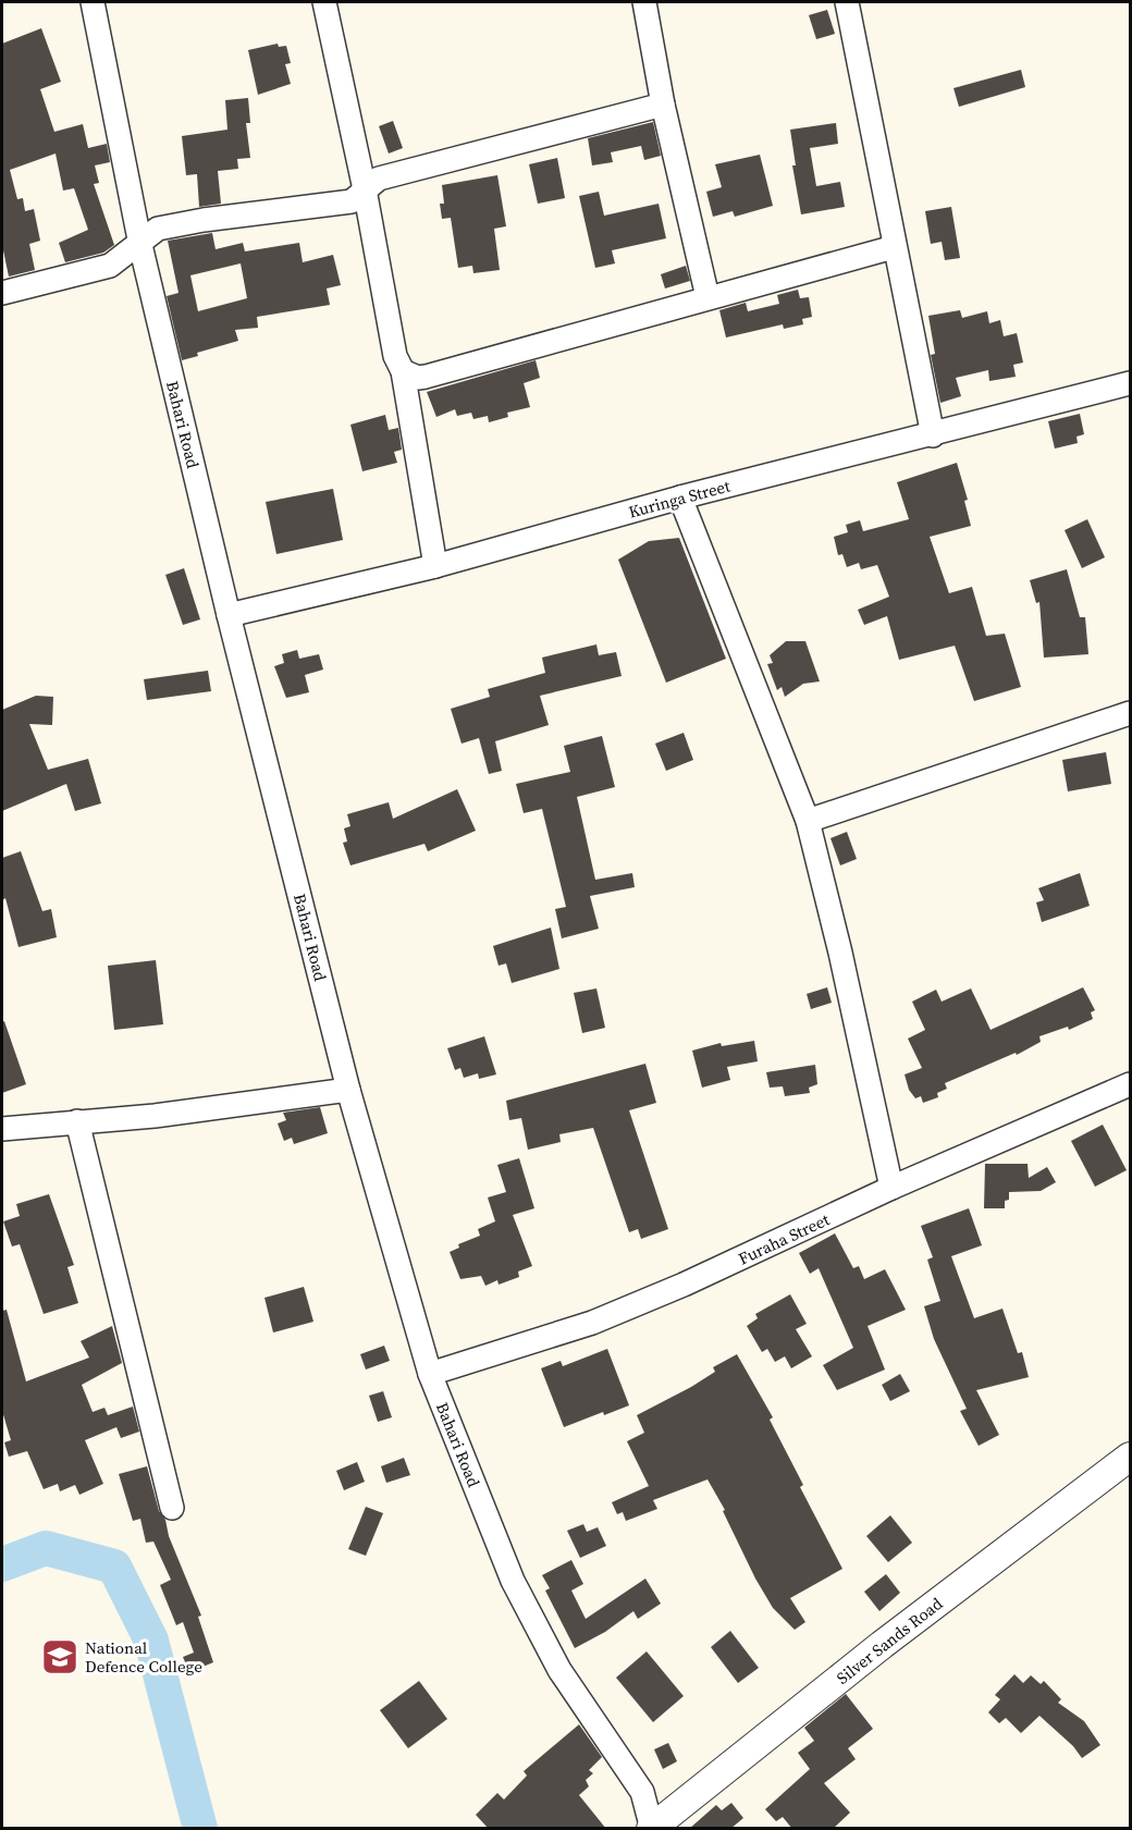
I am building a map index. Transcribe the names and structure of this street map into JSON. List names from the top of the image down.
{
  "streets": {
    "street": [
      "Bahari Road",
      "Kuringa Street",
      "Furaha Street",
      "Silver Sands Road"
    ]
  },
  "crossings": [
    ["Bahari Road", "Kuringa Street"],
    ["Bahari Road", "Furaha Street"],
    ["Bahari Road", "Silver Sands Road"]
  ],
  "places": {
    "school or university": ["National Defence College"]
  }
}
